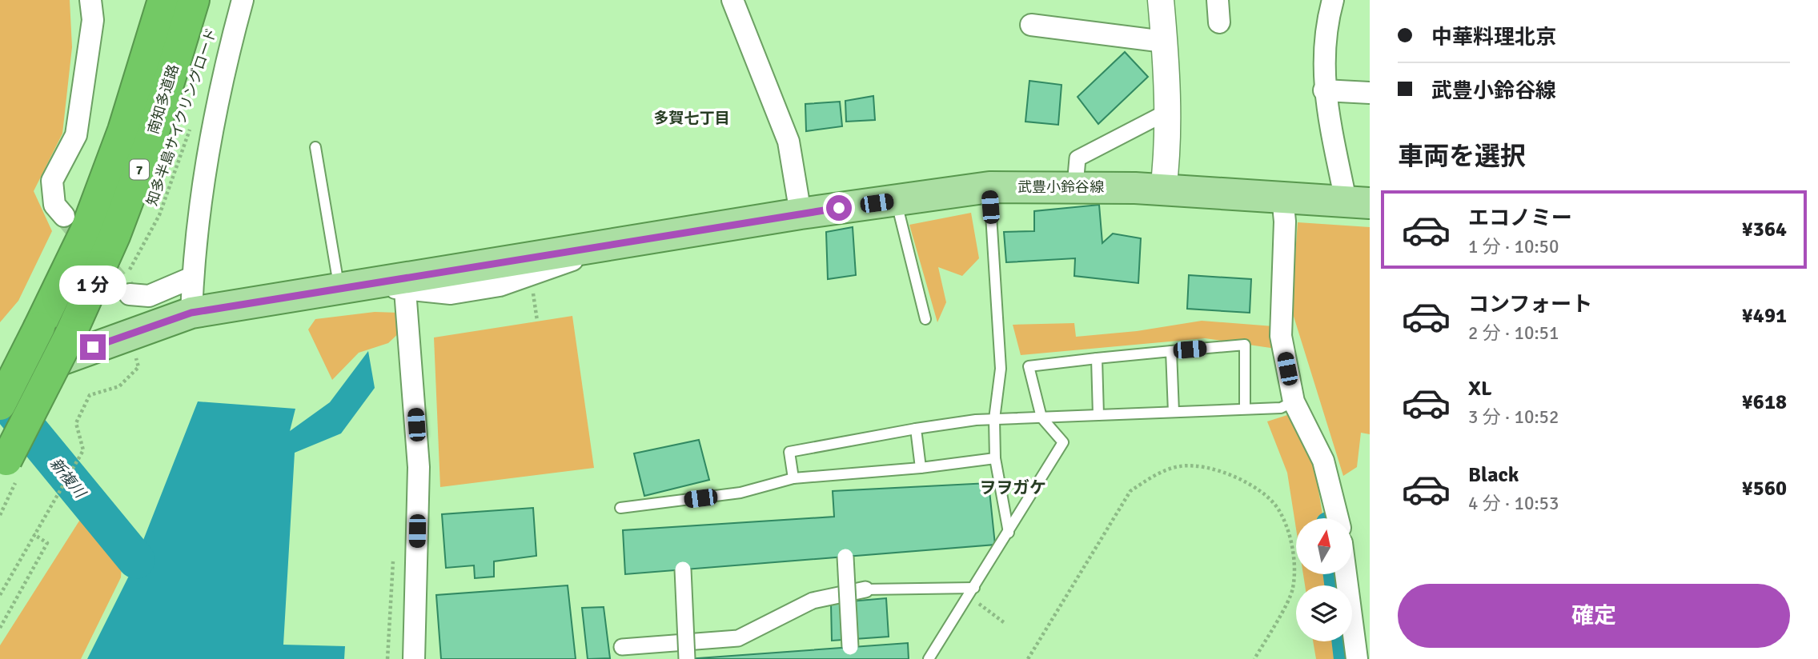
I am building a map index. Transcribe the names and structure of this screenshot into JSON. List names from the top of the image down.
{
  "streets": {
    "highway": ["南知多道路", "7"],
    "main road": ["武豊小鈴谷線"],
    "path": ["知多半島サイクリングロード"]
  },
  "districts": ["多賀七丁目", "ヲヲガケ"],
  "water": ["新複川"],
  "north": "top",
  "page": {
    "banner": ["中華料理北京", "武豊小鈴谷線"],
    "heading": "車両を選択",
    "list": [
      {
        "name": "エコノミー",
        "note": "1 分 · 10:50",
        "value": "¥364"
      },
      {
        "name": "コンフォート",
        "note": "2 分 · 10:51",
        "value": "¥491"
      },
      {
        "name": "XL",
        "note": "3 分 · 10:52",
        "value": "¥618"
      },
      {
        "name": "Black",
        "note": "4 分 · 10:53",
        "value": "¥560"
      }
    ],
    "bubble": "1 分",
    "buttons": "確定"
  }
}
